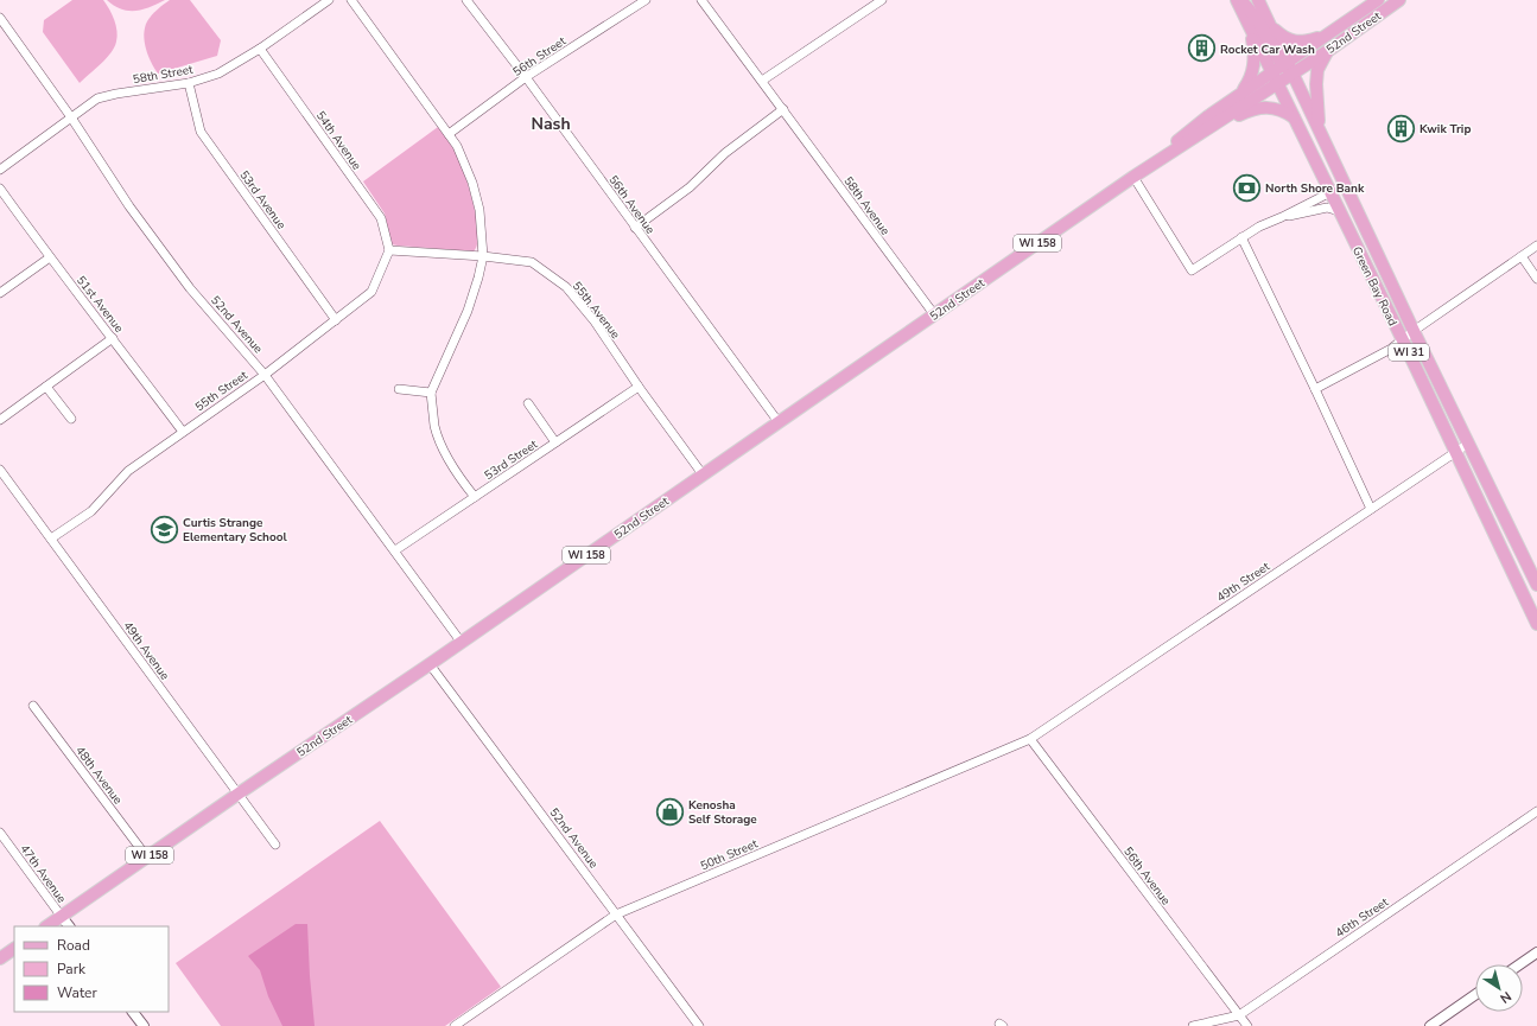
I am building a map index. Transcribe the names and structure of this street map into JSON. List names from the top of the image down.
{
  "streets": {
    "main road": [
      "52nd Street",
      "WI 158",
      "Green Bay Road",
      "WI 31"
    ],
    "street": [
      "56th Street",
      "58th Street",
      "54th Avenue",
      "53rd Avenue",
      "56th Avenue",
      "58th Avenue",
      "51st Avenue",
      "55th Avenue",
      "52nd Avenue",
      "55th Street",
      "53rd Street",
      "49th Street",
      "49th Avenue",
      "48th Avenue",
      "50th Street",
      "47th Avenue",
      "46th Street"
    ]
  },
  "crossings": [
    ["52nd Street", "56th Avenue"],
    ["52nd Street", "58th Avenue"],
    ["52nd Street", "Green Bay Road"],
    ["52nd Street", "55th Avenue"],
    ["52nd Street", "52nd Avenue"],
    ["52nd Street", "49th Avenue"],
    ["52nd Street", "48th Avenue"],
    ["52nd Street", "47th Avenue"],
    ["56th Street", "56th Avenue"],
    ["58th Street", "54th Avenue"],
    ["58th Street", "53rd Avenue"],
    ["58th Street", "52nd Avenue"],
    ["54th Avenue", "55th Avenue"],
    ["54th Avenue", "55th Street"],
    ["53rd Avenue", "55th Street"],
    ["56th Avenue", "49th Street"],
    ["56th Avenue", "50th Street"],
    ["56th Avenue", "46th Street"],
    ["Green Bay Road", "49th Street"],
    ["51st Avenue", "55th Street"],
    ["55th Avenue", "55th Street"],
    ["55th Avenue", "53rd Street"],
    ["52nd Avenue", "55th Street"],
    ["52nd Avenue", "53rd Street"],
    ["52nd Avenue", "50th Street"],
    ["55th Street", "49th Avenue"],
    ["49th Street", "50th Street"]
  ],
  "districts": ["Nash"],
  "places": {
    "building": ["Rocket Car Wash", "Kwik Trip"],
    "bank": ["North Shore Bank"],
    "school or university": ["Curtis Strange Elementary School"],
    "shop": ["Kenosha Self Storage"]
  },
  "legend": ["Road", "Park", "Water"],
  "north": "bottom right"
}
